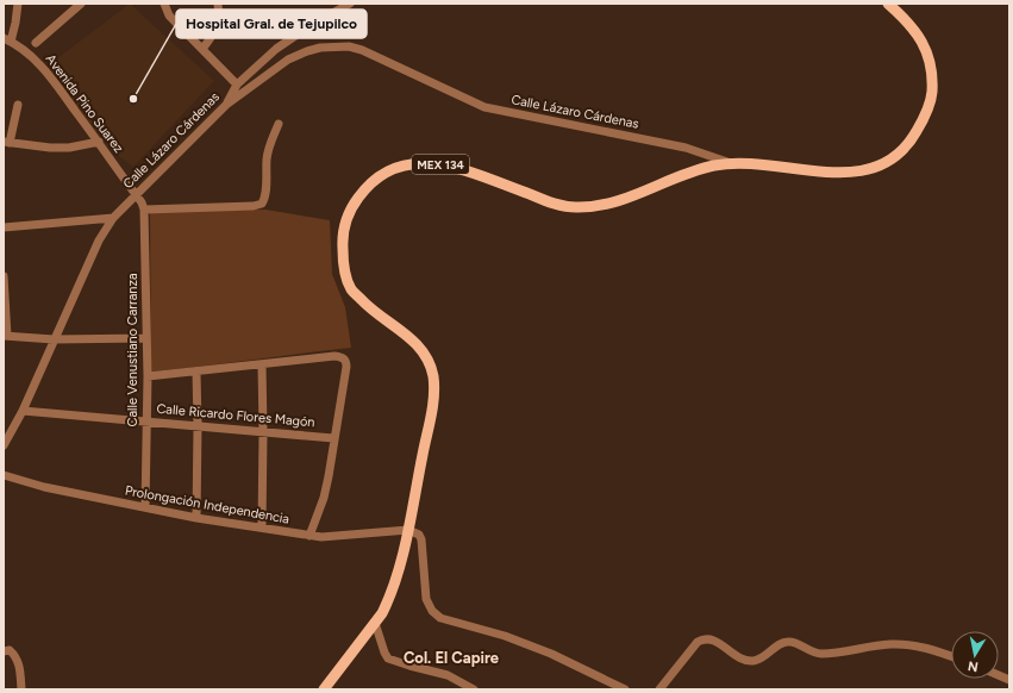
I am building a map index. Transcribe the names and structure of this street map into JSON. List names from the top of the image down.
{
  "streets": {
    "main road": ["MEX 134"],
    "street": [
      "Avenida Pino Suarez",
      "Calle Lázaro Cárdenas",
      "Calle Venustiano Carranza",
      "Calle Ricardo Flores Magón",
      "Prolongación Independencia"
    ]
  },
  "crossings": [
    ["Avenida Pino Suarez", "Calle Lázaro Cárdenas"],
    ["Calle Lázaro Cárdenas", "MEX 134"],
    ["Calle Lázaro Cárdenas", "Calle Ricardo Flores Magón"],
    ["MEX 134", "Prolongación Independencia"],
    ["Calle Venustiano Carranza", "Calle Ricardo Flores Magón"],
    ["Calle Venustiano Carranza", "Prolongación Independencia"]
  ],
  "districts": ["Col. El Capire"],
  "places": ["Hospital Gral. de Tejupilco"],
  "north": "bottom"
}
